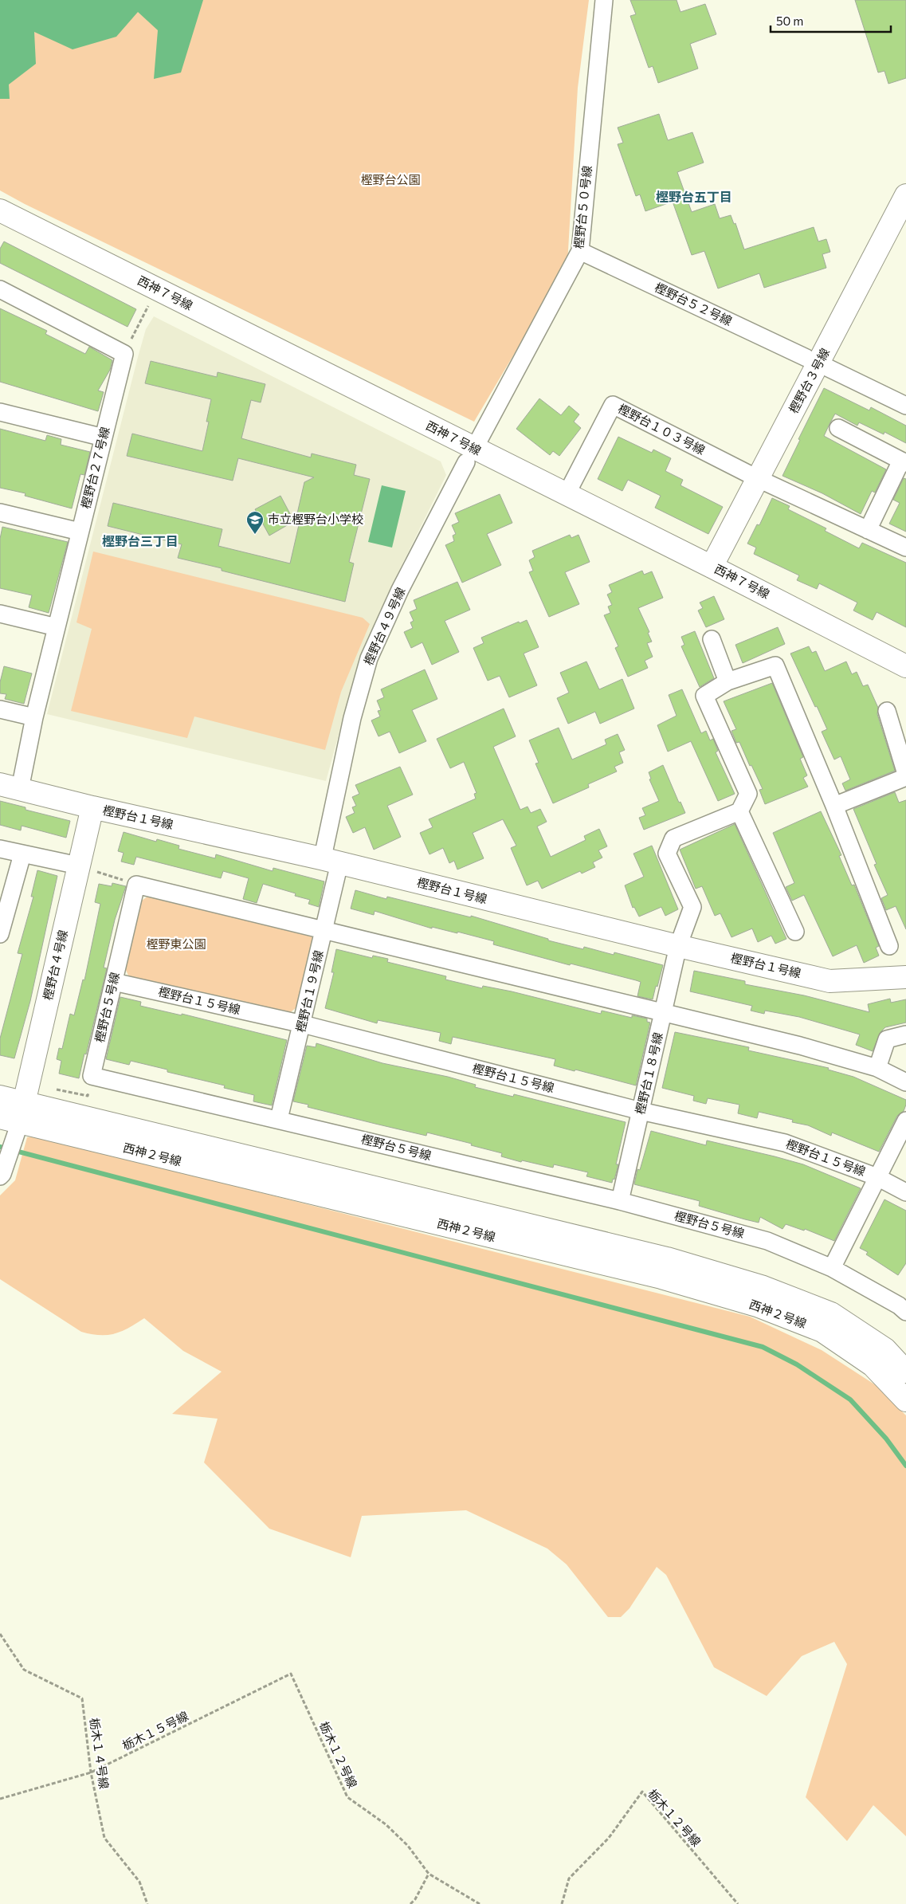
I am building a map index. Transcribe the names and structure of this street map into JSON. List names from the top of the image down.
{
  "streets": {
    "street": [
      "樫野台５０号線",
      "西神７号線",
      "樫野台５２号線",
      "樫野台３号線",
      "樫野台１０３号線",
      "樫野台２７号線",
      "樫野台４９号線",
      "樫野台１号線",
      "樫野台４号線",
      "樫野台１９号線",
      "樫野台１５号線",
      "樫野台５号線",
      "樫野台１８号線",
      "西神２号線"
    ],
    "path": ["栃木１５号線", "栃木１４号線", "栃木１２号線"]
  },
  "crossings": [
    ["樫野台５０号線", "樫野台５２号線"],
    ["西神７号線", "樫野台３号線"],
    ["西神７号線", "樫野台１０３号線"],
    ["樫野台３号線", "樫野台１０３号線"],
    ["樫野台２７号線", "樫野台１号線"],
    ["樫野台１号線", "樫野台４号線"],
    ["樫野台１号線", "樫野台１９号線"],
    ["樫野台１号線", "樫野台１８号線"],
    ["樫野台４号線", "西神２号線"],
    ["樫野台１９号線", "樫野台１５号線"],
    ["樫野台１９号線", "樫野台５号線"],
    ["樫野台１５号線", "樫野台５号線"],
    ["樫野台１５号線", "樫野台１８号線"],
    ["樫野台５号線", "樫野台１８号線"],
    ["栃木１５号線", "栃木１４号線"],
    ["栃木１５号線", "栃木１２号線"]
  ],
  "districts": ["樫野台五丁目", "樫野台三丁目"],
  "parks": ["樫野台公園", "樫野東公園"],
  "places": {
    "school or university": ["市立樫野台小学校"]
  },
  "scale_bar": "50 m"
}
